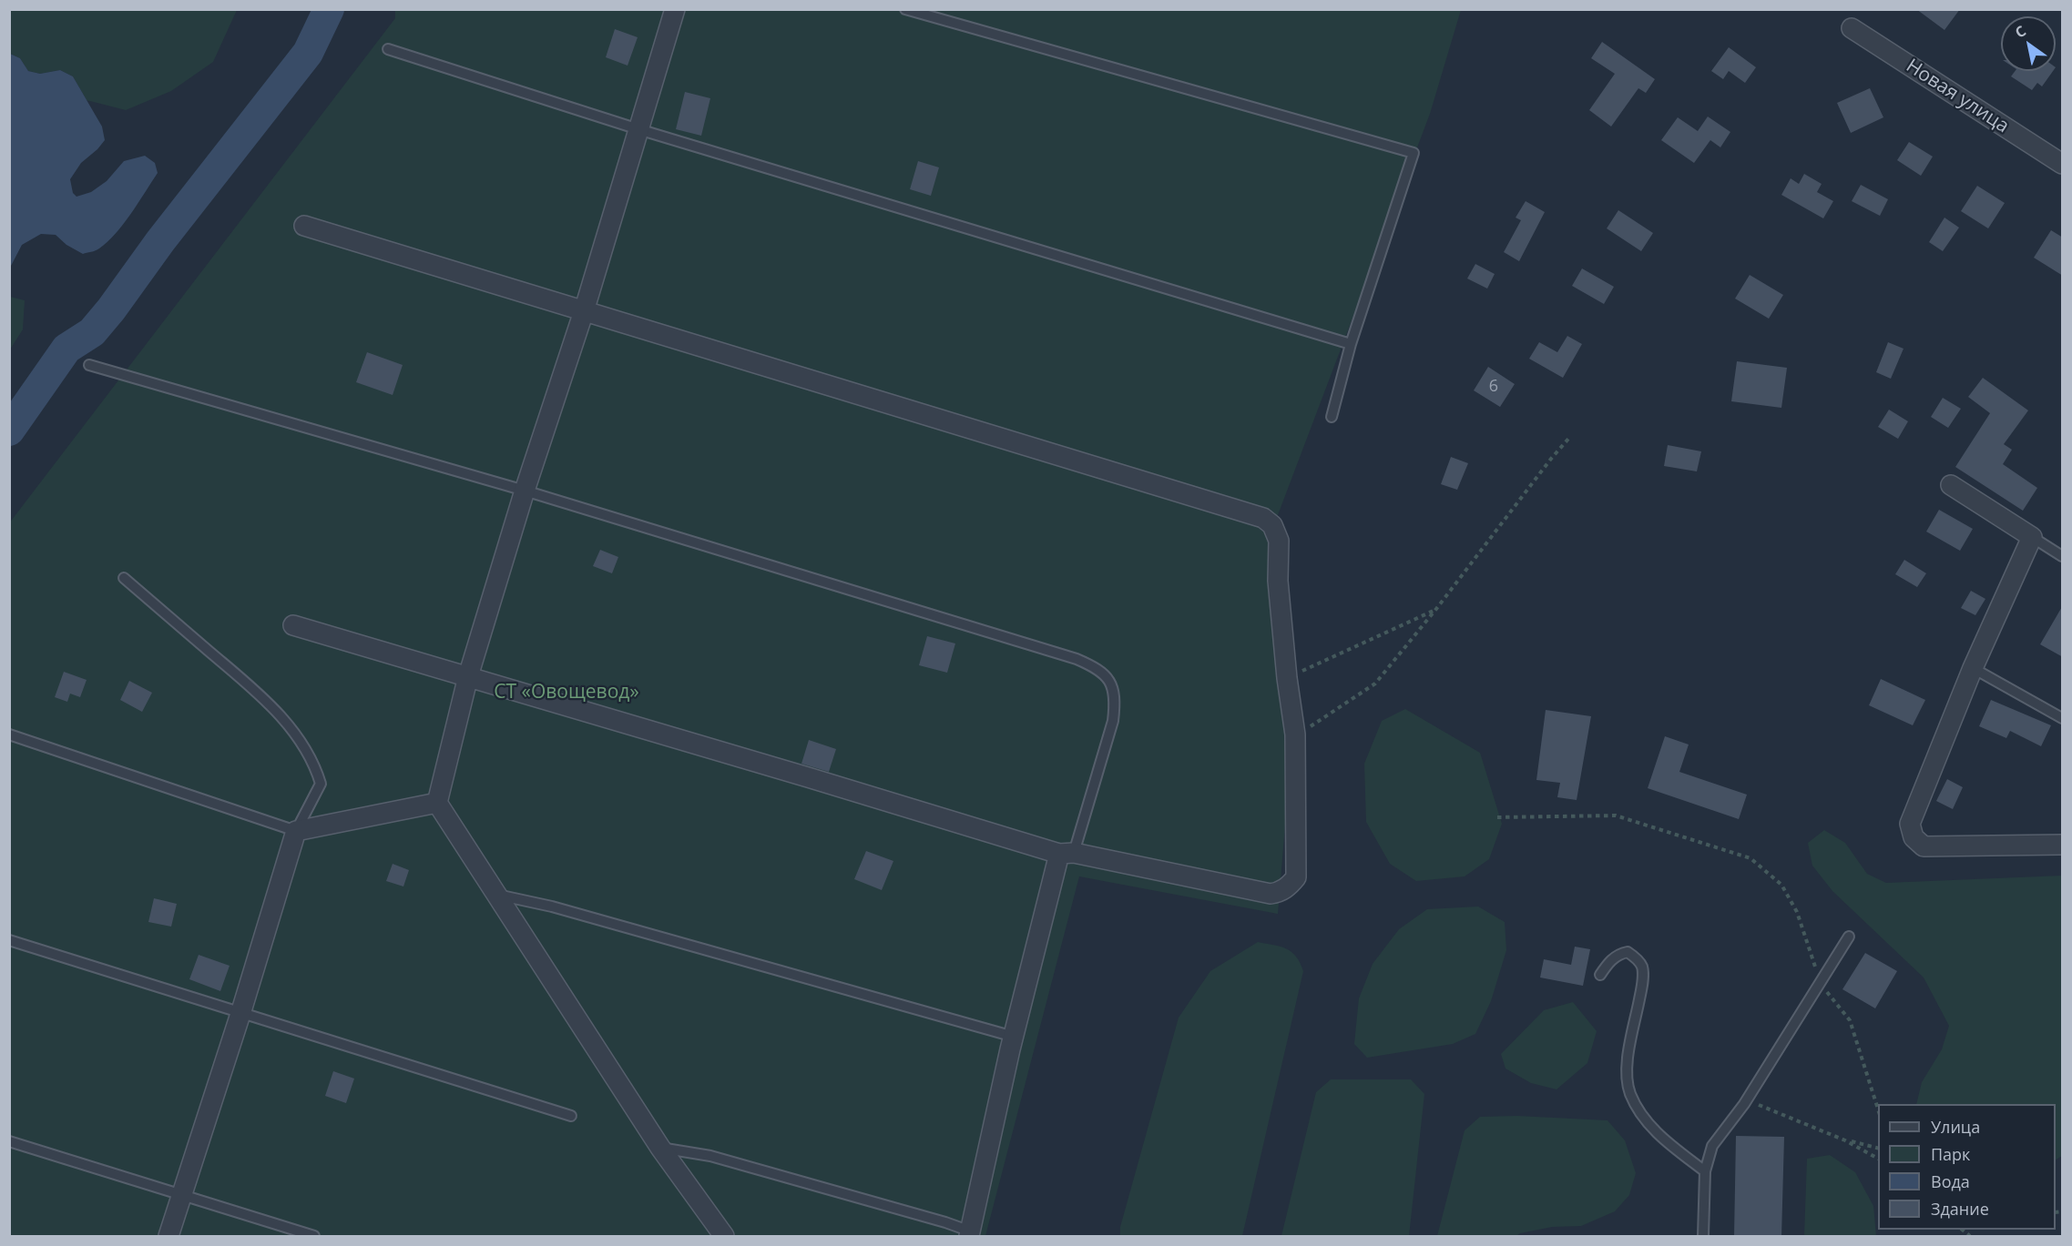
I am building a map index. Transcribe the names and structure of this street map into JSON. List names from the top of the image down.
{
  "streets": {
    "street": ["Новая улица"]
  },
  "parks": ["СТ «Овощевод»"],
  "house_numbers": ["6"],
  "legend": [
    "Улица",
    "Парк",
    "Вода",
    "Здание"
  ],
  "north": "top left"
}
